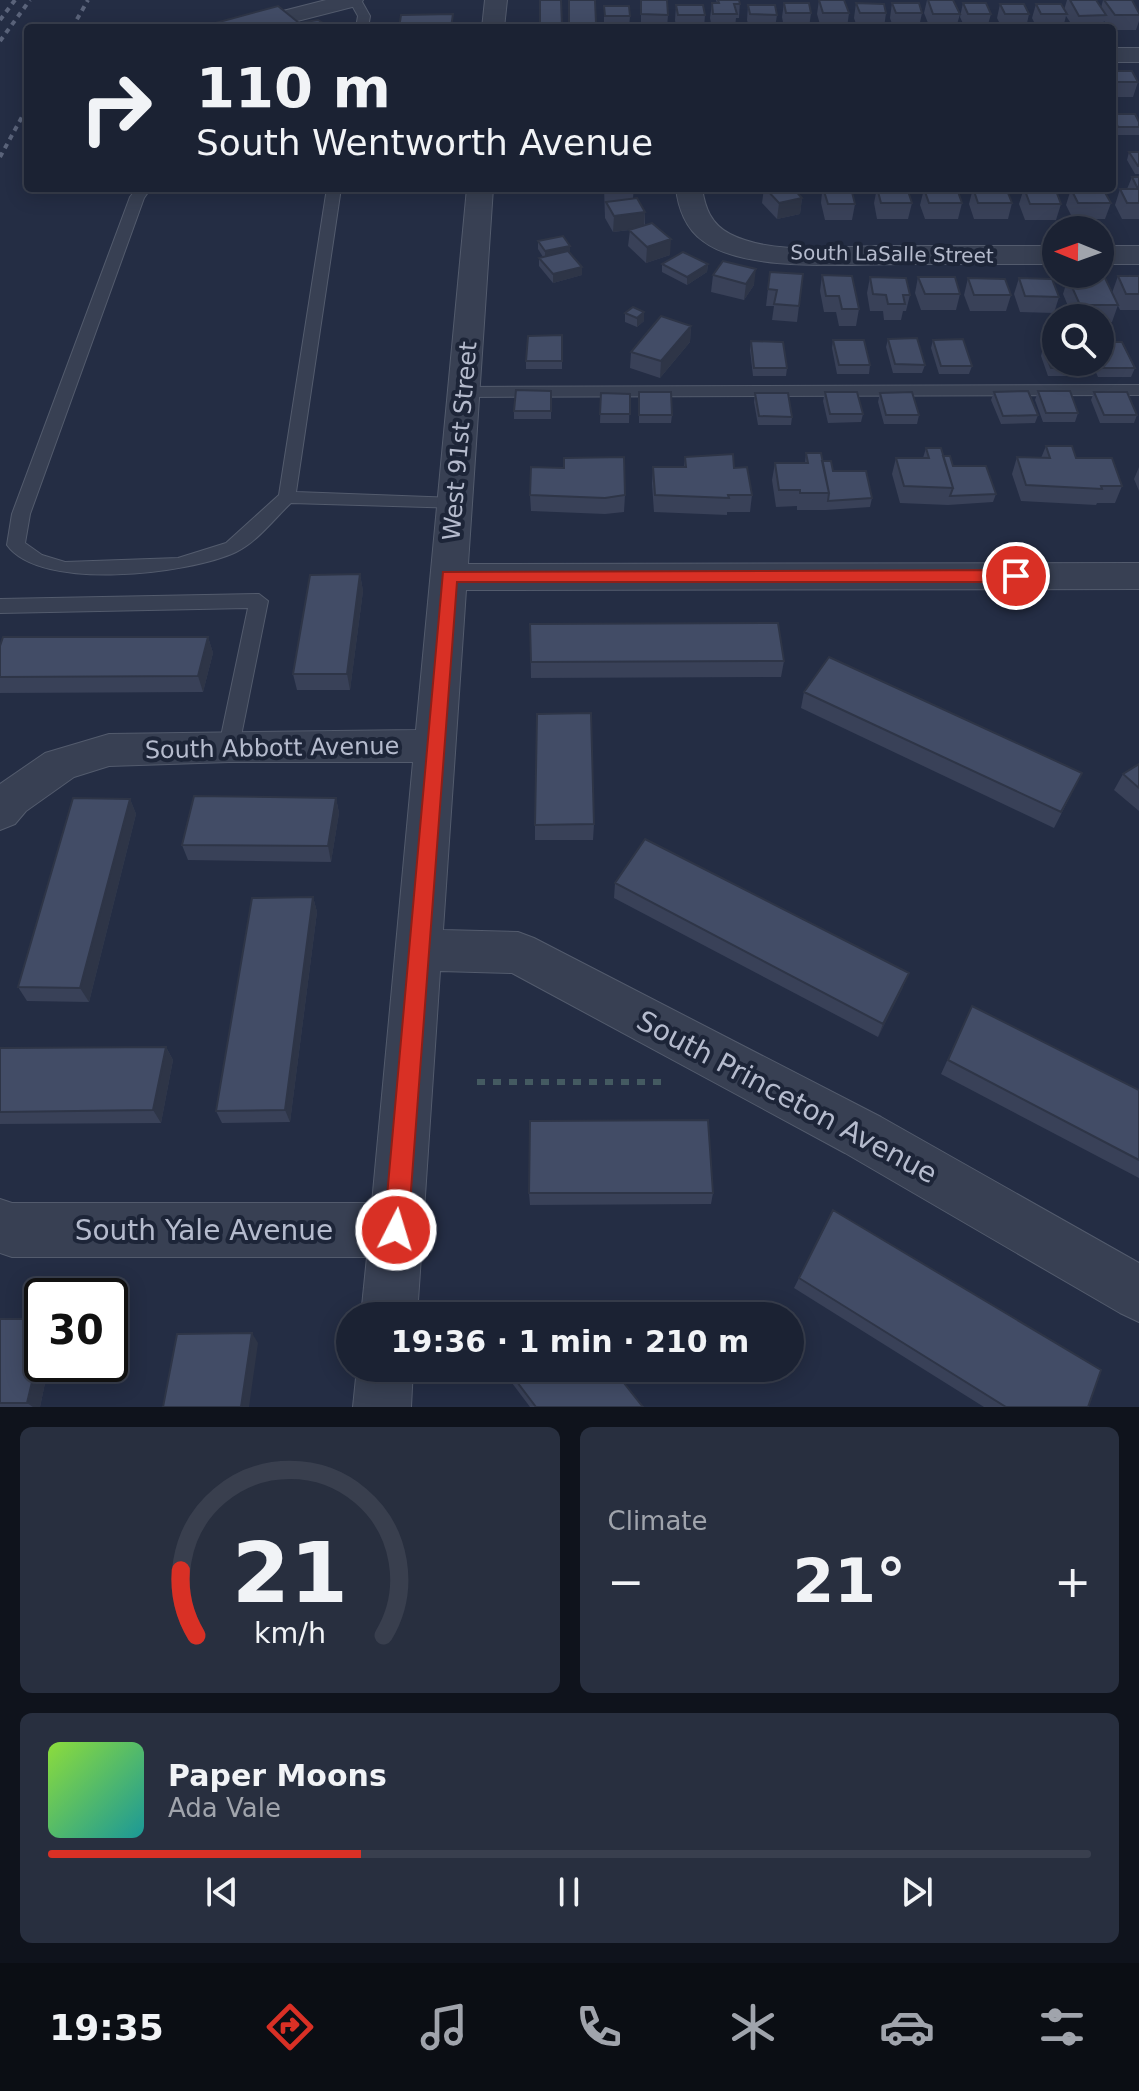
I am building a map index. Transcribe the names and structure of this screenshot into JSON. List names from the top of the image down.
{
  "streets": {
    "street": [
      "South LaSalle Street",
      "West 91st Street",
      "South Abbott Avenue",
      "South Princeton Avenue",
      "South Yale Avenue"
    ]
  },
  "crossings": [
    ["West 91st Street", "South Abbott Avenue"],
    ["West 91st Street", "South Princeton Avenue"],
    ["West 91st Street", "South Yale Avenue"]
  ],
  "north": "left",
  "page": {
    "turn": ["110 m", "South Wentworth Avenue"],
    "limit": "30",
    "trip": "19:36 · 1 min · 210 m",
    "tile": "Climate",
    "heat": ["−", "21°", "+"],
    "song": ["Paper Moons", "Ada Vale"],
    "tabs": "19:35",
    "gauge": ["21", "km/h"]
  }
}
